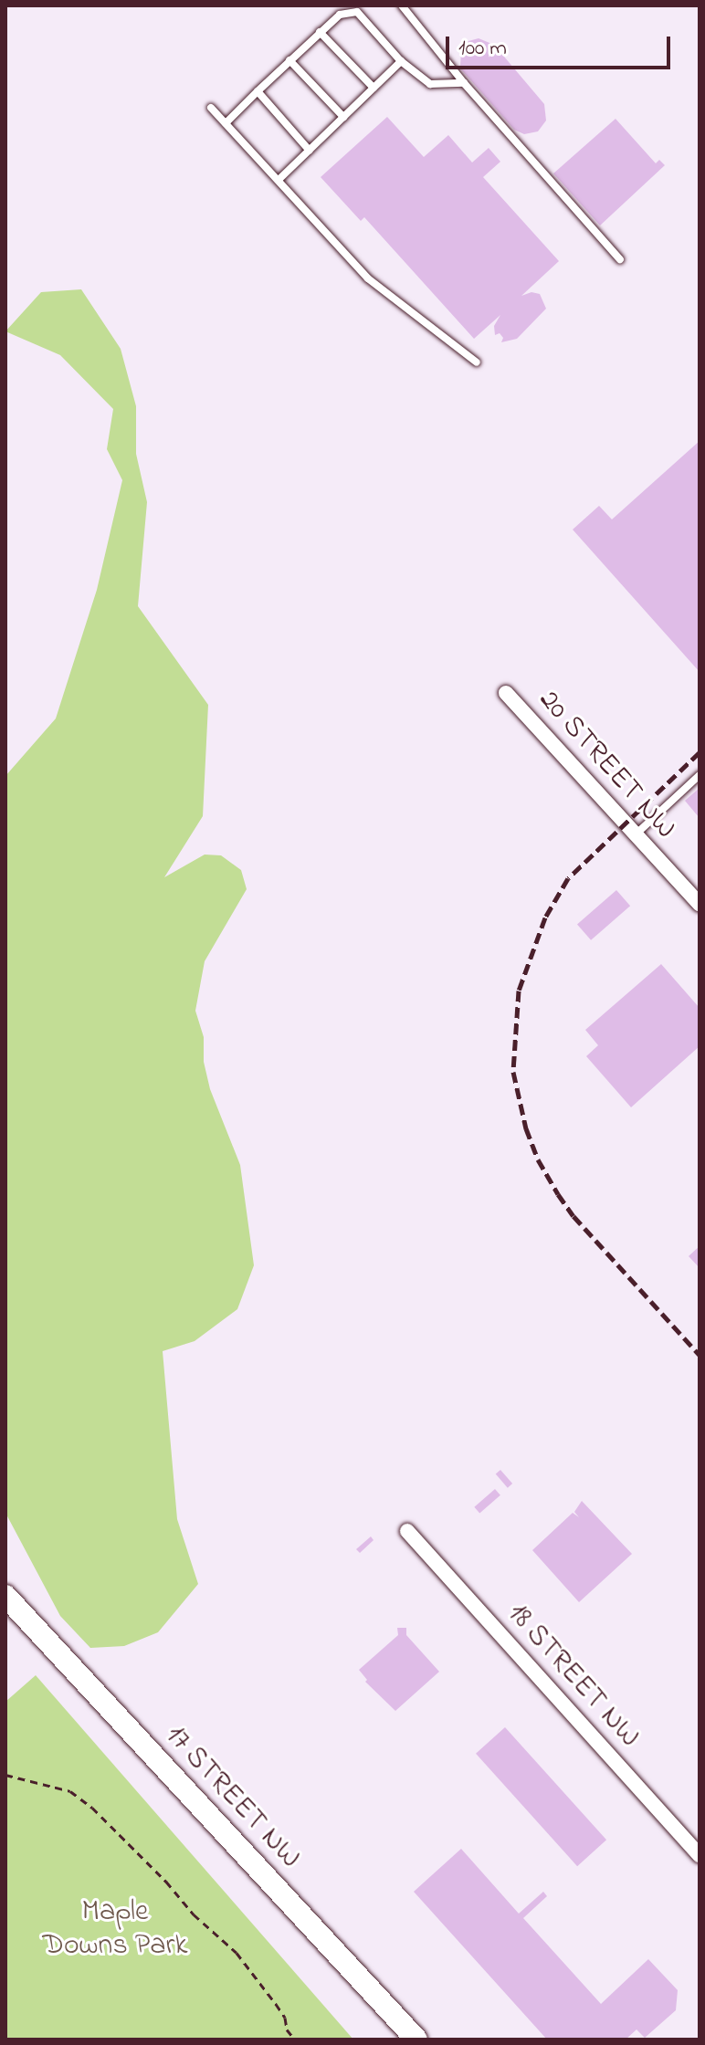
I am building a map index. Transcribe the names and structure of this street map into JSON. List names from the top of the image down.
{
  "streets": {
    "main road": ["17 STREET NW"],
    "street": ["20 STREET NW", "18 STREET NW"]
  },
  "parks": ["Maple Downs Park"],
  "scale_bar": "100 m"
}
